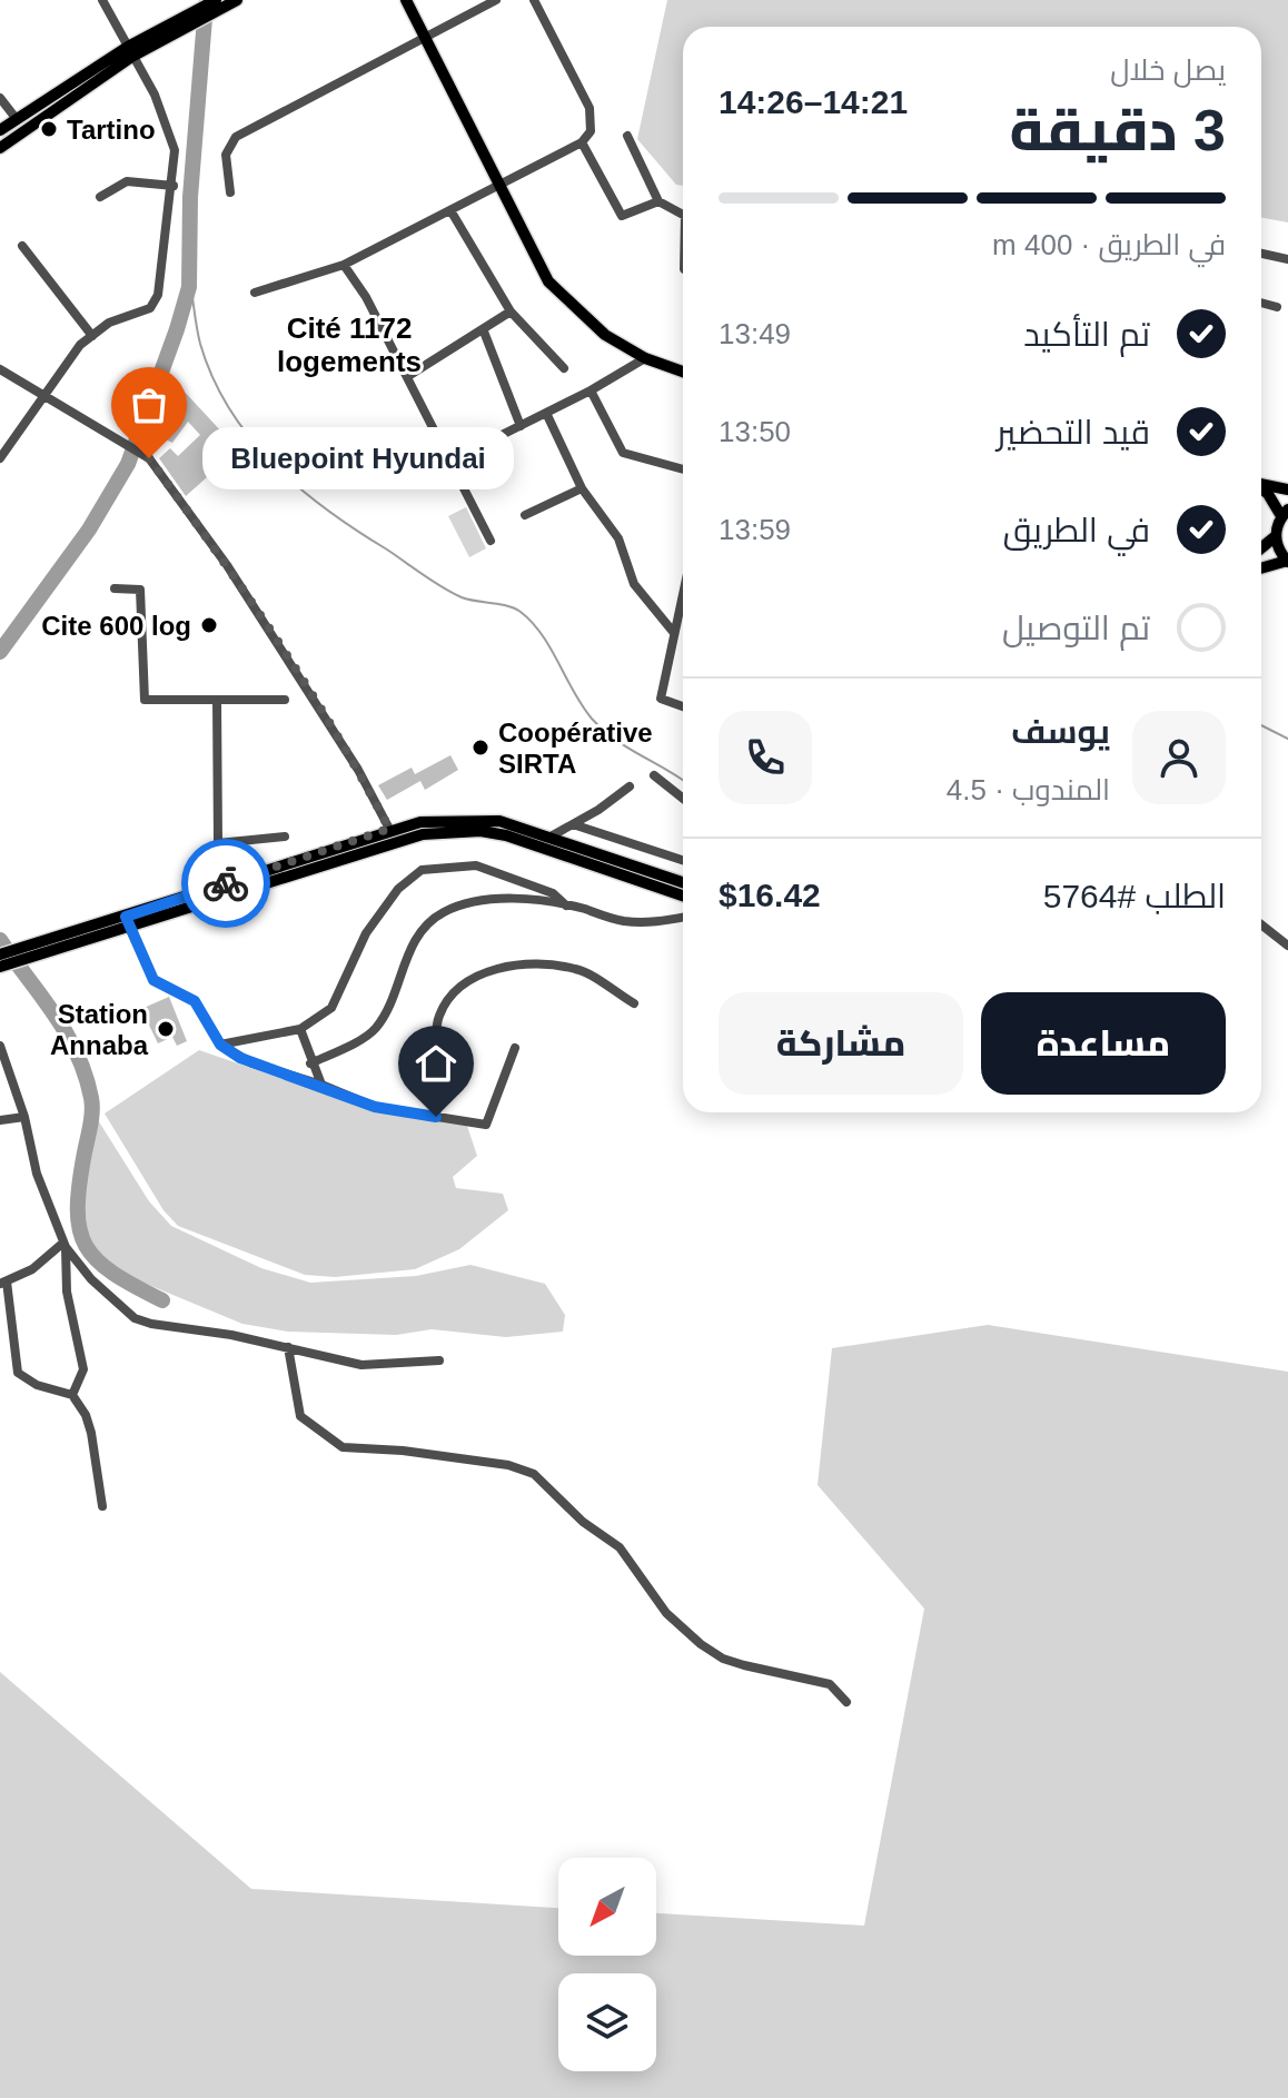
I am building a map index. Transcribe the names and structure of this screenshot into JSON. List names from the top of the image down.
{
  "districts": ["Cité 1172 logements"],
  "places": [
    "Tartino",
    "Bluepoint Hyundai",
    "Cite 600 log",
    "Coopérative SIRTA",
    "Station Annaba"
  ],
  "north": "bottom left",
  "page": {
    "heading": ["3 دقيقة", "يصل خلال", "14:21–14:26"],
    "panel": [
      "يوسف",
      "المندوب · 4.5",
      "الطلب #5764",
      "$16.42"
    ],
    "bar": "في الطريق · 400 m",
    "list": [
      ["تم التأكيد", "13:49"],
      ["قيد التحضير", "13:50"],
      ["في الطريق", "13:59"],
      "تم التوصيل"
    ],
    "bubble": "Bluepoint Hyundai",
    "buttons": ["مساعدة", "مشاركة"]
  }
}
